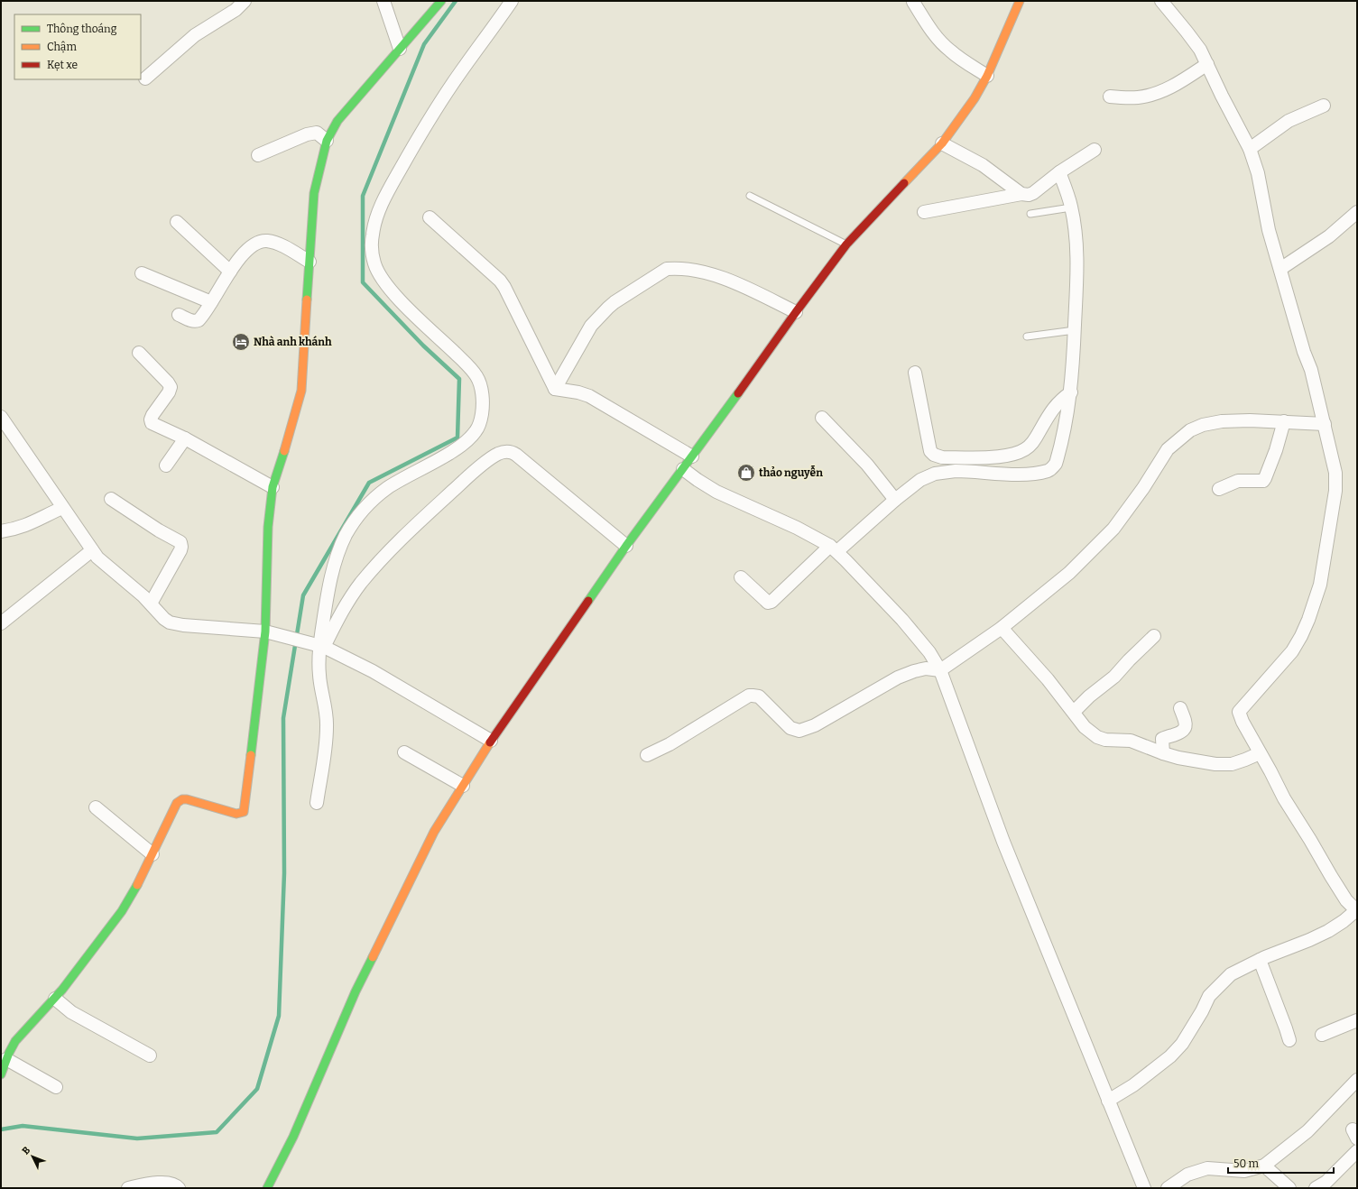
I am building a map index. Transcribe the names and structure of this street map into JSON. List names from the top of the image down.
{
  "places": {
    "hotel": ["Nhà anh khánh"],
    "shop": ["thảo nguyễn"]
  },
  "legend": ["Thông thoáng", "Chậm", "Kẹt xe"],
  "scale_bar": "50 m",
  "north": "top left"
}
